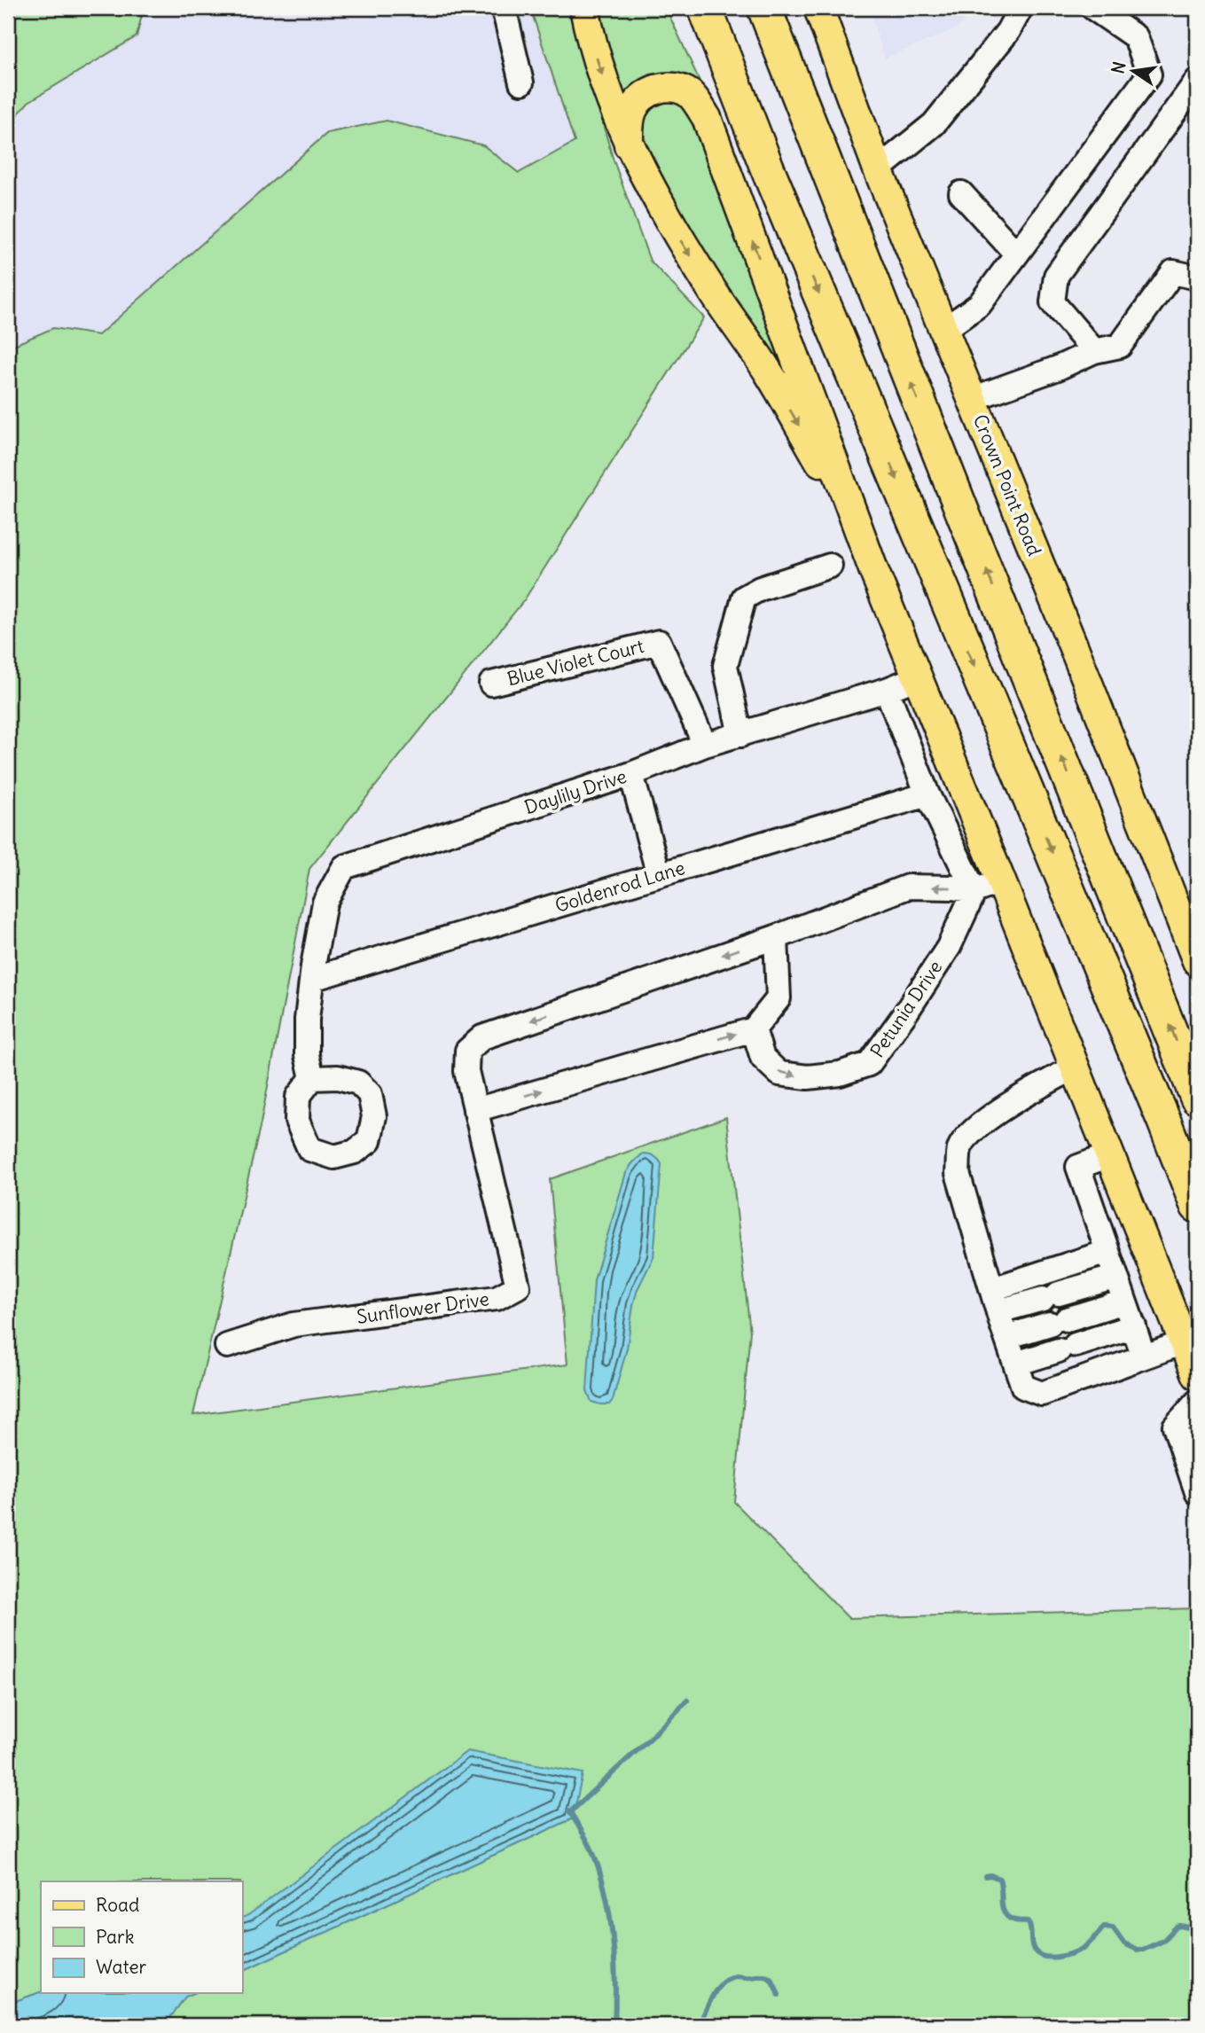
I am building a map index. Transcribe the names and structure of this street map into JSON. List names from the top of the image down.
{
  "streets": {
    "main road": ["Crown Point Road"],
    "street": [
      "Blue Violet Court",
      "Daylily Drive",
      "Goldenrod Lane",
      "Petunia Drive",
      "Sunflower Drive"
    ]
  },
  "crossings": [
    ["Blue Violet Court", "Daylily Drive"],
    ["Daylily Drive", "Goldenrod Lane"],
    ["Petunia Drive", "Sunflower Drive"]
  ],
  "legend": ["Road", "Park", "Water"],
  "north": "left"
}
